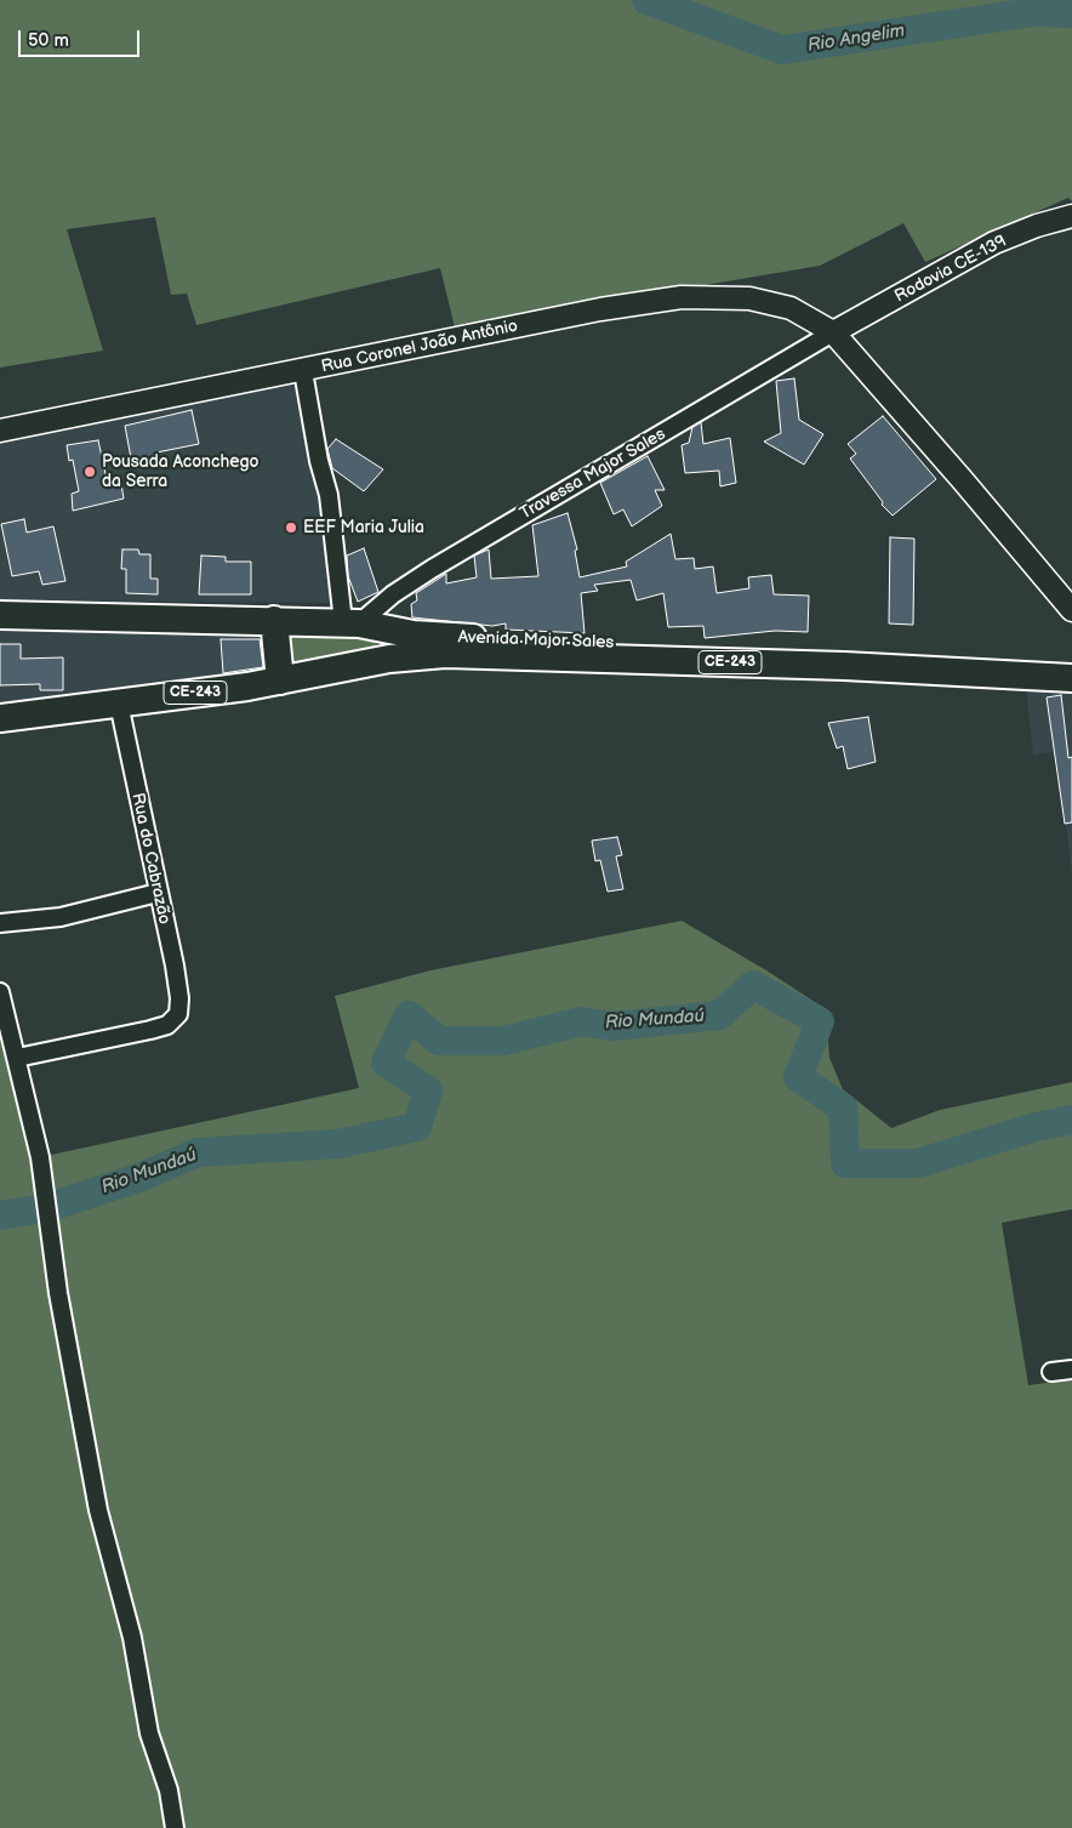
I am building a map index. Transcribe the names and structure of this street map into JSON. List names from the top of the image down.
{
  "streets": {
    "main road": ["Avenida Major Sales", "CE-243"],
    "street": [
      "Rodovia CE-139",
      "Rua Coronel João Antônio",
      "Travessa Major Sales",
      "Rua do Cabrazão"
    ]
  },
  "crossings": [
    ["Rodovia CE-139", "Rua Coronel João Antônio"],
    ["Rodovia CE-139", "Travessa Major Sales"],
    ["Rua Coronel João Antônio", "Travessa Major Sales"],
    ["Travessa Major Sales", "Avenida Major Sales"],
    ["Avenida Major Sales", "CE-243"],
    ["CE-243", "Rua do Cabrazão"]
  ],
  "water": ["Rio Angelim", "Rio Mundaú"],
  "places": ["Pousada Aconchego da Serra", "EEF Maria Julia"],
  "scale_bar": "50 m"
}
